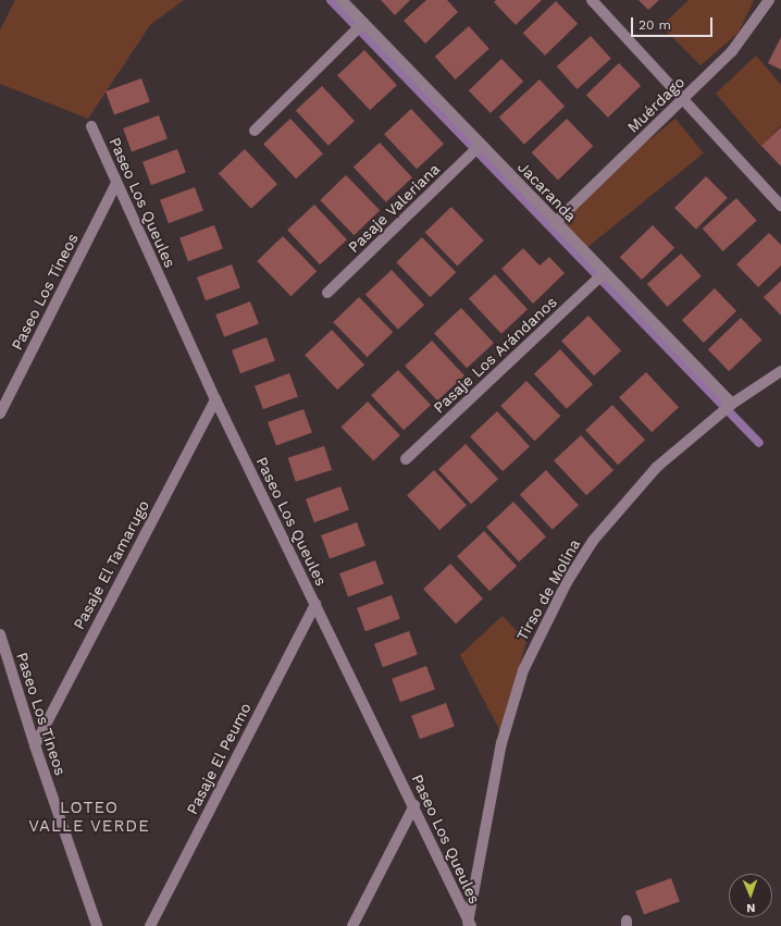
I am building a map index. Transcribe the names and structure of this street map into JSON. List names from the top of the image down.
{
  "streets": {
    "street": [
      "Muérdago",
      "Jacaranda",
      "Paseo Los Queules",
      "Pasaje Valeriana",
      "Paseo Los Tineos",
      "Pasaje Los Arándanos",
      "Pasaje El Tamarugo",
      "Tirso de Molina",
      "Pasaje El Peumo"
    ]
  },
  "crossings": [
    ["Muérdago", "Jacaranda"],
    ["Jacaranda", "Pasaje Valeriana"],
    ["Jacaranda", "Pasaje Los Arándanos"],
    ["Jacaranda", "Tirso de Molina"],
    ["Paseo Los Queules", "Paseo Los Tineos"],
    ["Paseo Los Queules", "Pasaje El Tamarugo"],
    ["Paseo Los Queules", "Tirso de Molina"],
    ["Paseo Los Queules", "Pasaje El Peumo"],
    ["Paseo Los Tineos", "Pasaje El Tamarugo"]
  ],
  "districts": ["LOTEO VALLE VERDE"],
  "scale_bar": "20 m",
  "north": "bottom"
}
